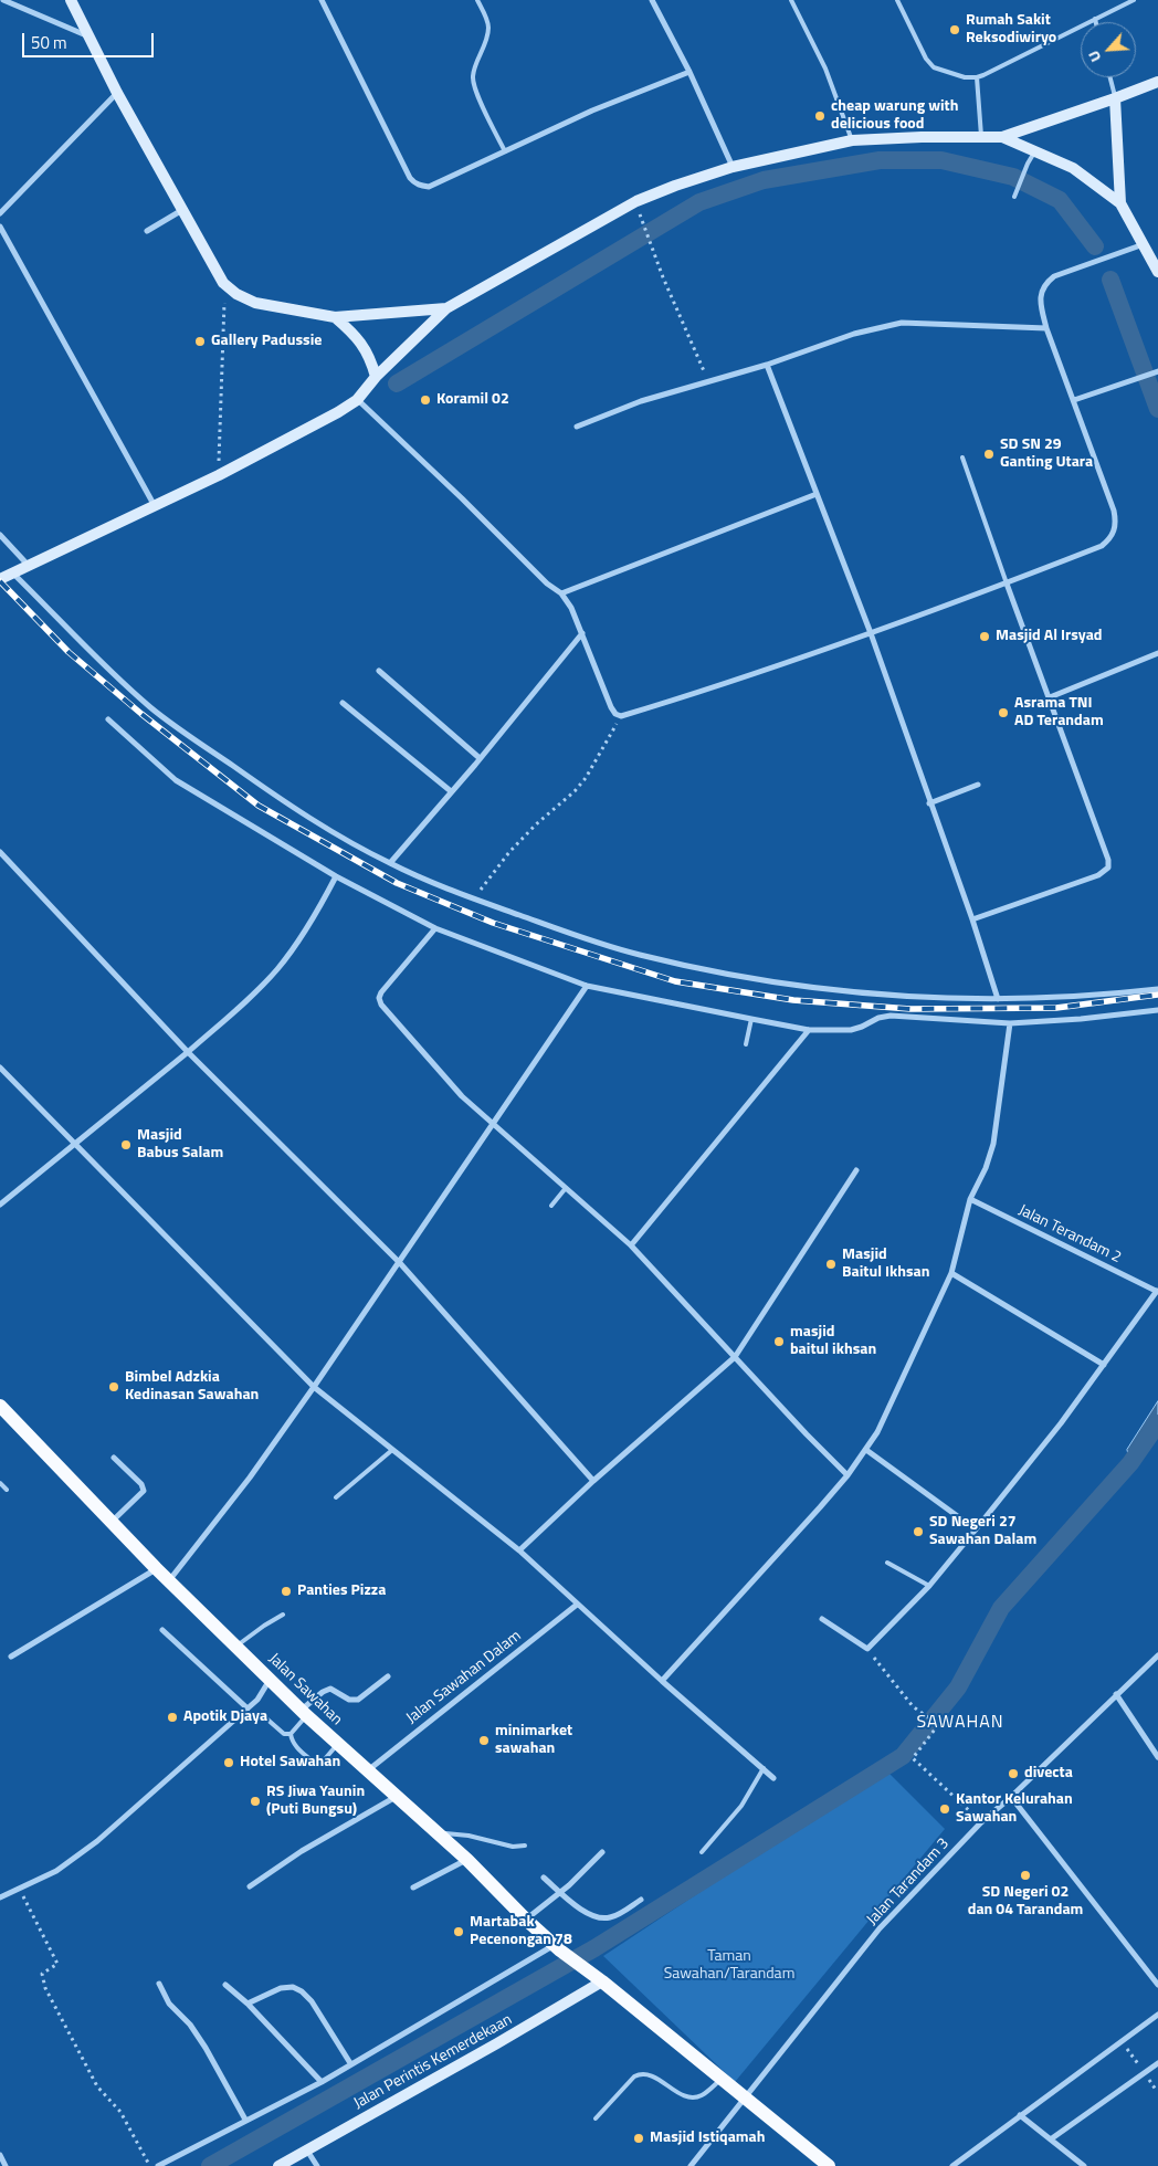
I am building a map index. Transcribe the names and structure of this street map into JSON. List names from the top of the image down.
{
  "streets": {
    "main road": ["Jalan Sawahan", "Jalan Perintis Kemerdekaan"],
    "street": ["Jalan Terandam 2", "Jalan Sawahan Dalam", "Jalan Tarandam 3"]
  },
  "crossings": [
    ["Jalan Sawahan Dalam", "Jalan Sawahan"],
    ["Jalan Sawahan", "Jalan Tarandam 3"],
    ["Jalan Sawahan", "Jalan Perintis Kemerdekaan"]
  ],
  "districts": ["SAWAHAN"],
  "parks": ["Taman Sawahan/Tarandam"],
  "places": [
    "Rumah Sakit Reksodiwiryo",
    "cheap warung with delicious food",
    "Gallery Padussie",
    "Koramil 02",
    "SD SN 29 Ganting Utara",
    "Masjid Al Irsyad",
    "Asrama TNI AD Terandam",
    "Masjid Babus Salam",
    "Masjid Baitul Ikhsan",
    "masjid baitul ikhsan",
    "Bimbel Adzkia Kedinasan Sawahan",
    "SD Negeri 27 Sawahan Dalam",
    "Panties Pizza",
    "Apotik Djaya",
    "minimarket sawahan",
    "Hotel Sawahan",
    "divecta",
    "RS Jiwa Yaunin (Puti Bungsu)",
    "Kantor Kelurahan Sawahan",
    "SD Negeri 02 dan 04 Tarandam",
    "Martabak Pecenongan 78",
    "Masjid Istiqamah"
  ],
  "scale_bar": "50 m",
  "north": "bottom left"
}
